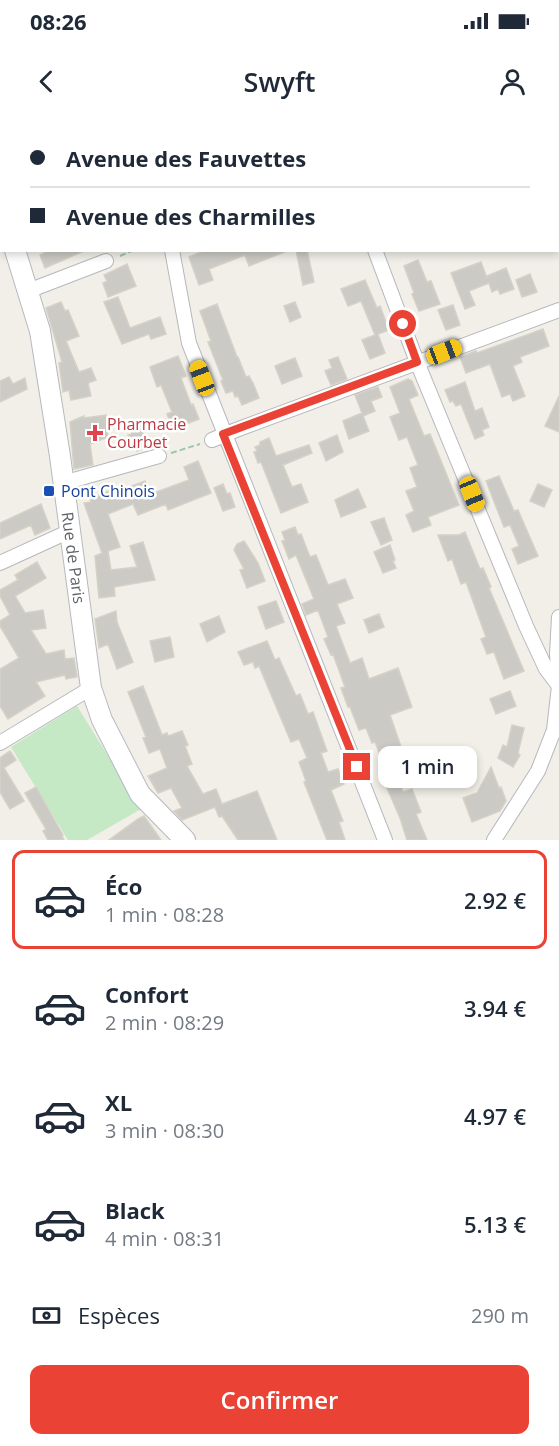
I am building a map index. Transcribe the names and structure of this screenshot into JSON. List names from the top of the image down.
{
  "streets": {
    "street": ["Rue de Paris"]
  },
  "places": {
    "health": ["Pharmacie Courbet"],
    "transit": ["Pont Chinois"]
  },
  "page": {
    "status": "08:26",
    "header": "Swyft",
    "banner": ["Avenue des Fauvettes", "Avenue des Charmilles"],
    "bubble": "1 min",
    "list": [
      {
        "name": "Éco",
        "note": "1 min · 08:28",
        "value": "2.92 €"
      },
      {
        "name": "Confort",
        "note": "2 min · 08:29",
        "value": "3.94 €"
      },
      {
        "name": "XL",
        "note": "3 min · 08:30",
        "value": "4.97 €"
      },
      {
        "name": "Black",
        "note": "4 min · 08:31",
        "value": "5.13 €"
      }
    ],
    "pay": ["Espèces", "290 m"],
    "buttons": "Confirmer"
  }
}
